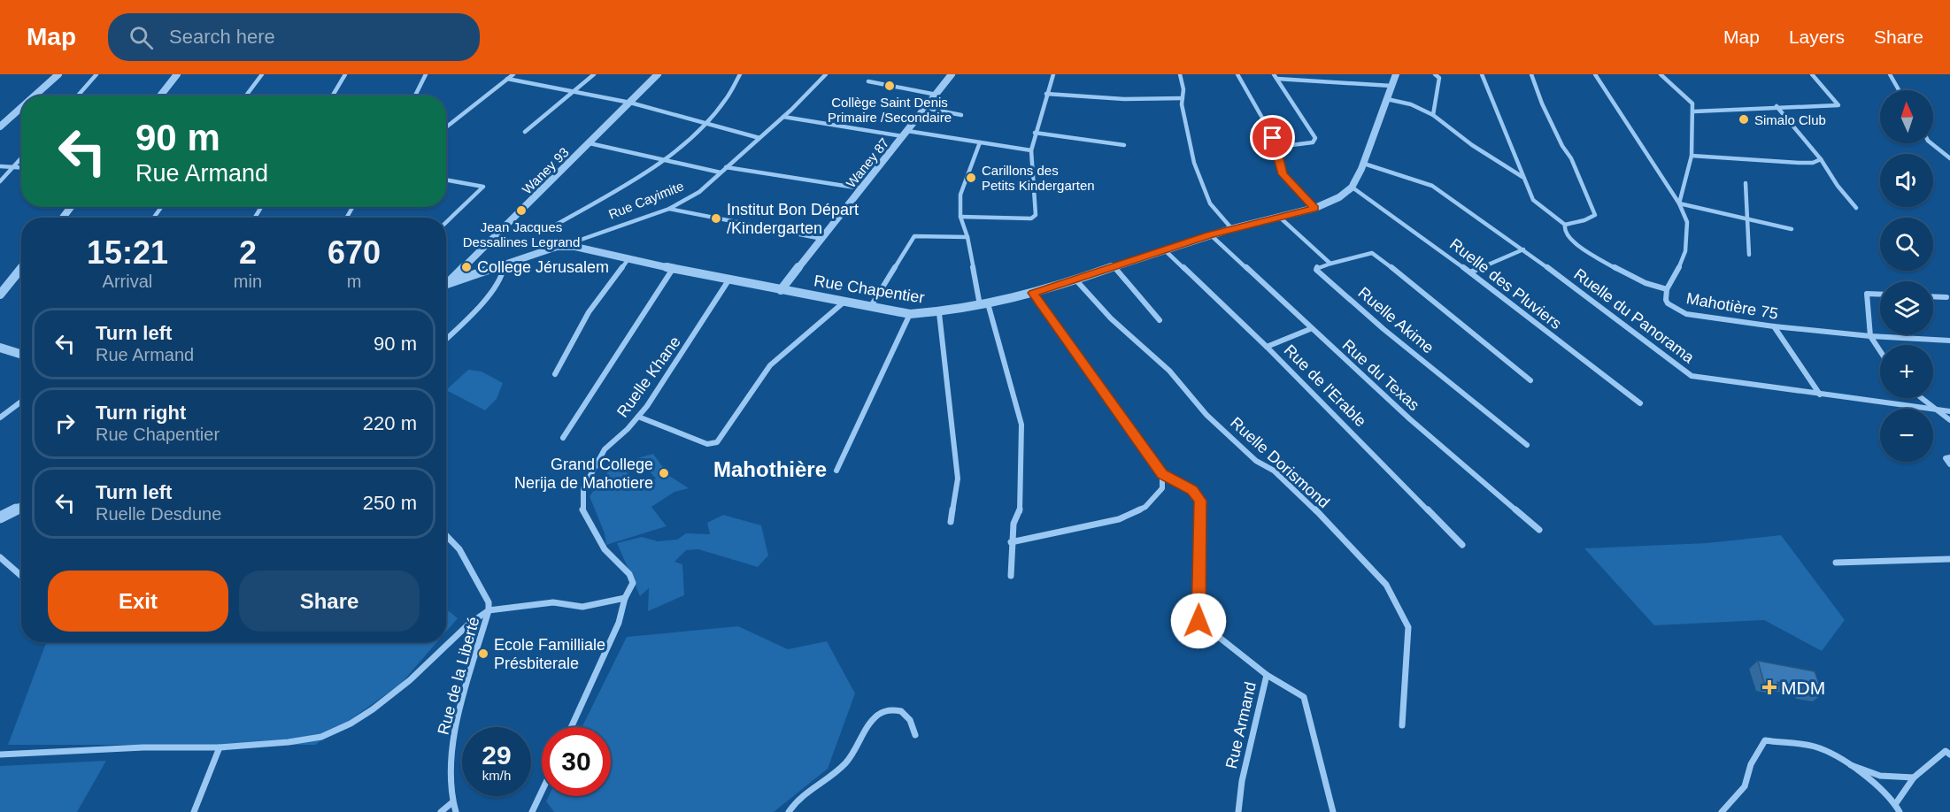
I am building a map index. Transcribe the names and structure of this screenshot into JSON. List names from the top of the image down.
{
  "streets": {
    "street": [
      "Waney 87",
      "Waney 93",
      "Rue Cayimite",
      "Ruelle des Pluviers",
      "Rue Chapentier",
      "Mahotière 75",
      "Ruelle du Panorama",
      "Ruelle Akime",
      "Rue du Texas",
      "Ruelle Khane",
      "Rue de l'Erable",
      "Ruelle Dorismond",
      "Rue de la Liberté",
      "Rue Armand"
    ]
  },
  "crossings": [
    ["Waney 87", "Rue Chapentier"],
    ["Waney 93", "Rue Cayimite"],
    ["Rue Cayimite", "Rue Chapentier"],
    ["Ruelle des Pluviers", "Rue Chapentier"],
    ["Rue Chapentier", "Rue du Texas"],
    ["Rue Chapentier", "Ruelle Khane"],
    ["Rue Chapentier", "Rue de l'Erable"],
    ["Rue Chapentier", "Ruelle Dorismond"],
    ["Rue Chapentier", "Rue Armand"]
  ],
  "districts": ["Mahothière"],
  "places": {
    "other": [
      "Collège Saint Denis Primaire /Secondaire",
      "Simalo Club",
      "Carillons des Petits Kindergarten",
      "Jean Jacques Dessalines Legrand",
      "Institut Bon Départ /Kindergarten",
      "College Jérusalem",
      "Grand College Nerija de Mahotiere",
      "Ecole Familliale Présbiterale"
    ],
    "health": ["MDM"]
  },
  "north": "top",
  "page": {
    "header": "Map",
    "search": "Search here",
    "nav": ["Map", "Layers", "Share"],
    "map_buttons": ["+", "−"],
    "turn": ["90 m", "Rue Armand"],
    "eta": [
      "15:21",
      "Arrival",
      "2",
      "min",
      "670",
      "m"
    ],
    "list": [
      {
        "name": "Turn left",
        "note": "Rue Armand",
        "value": "90 m"
      },
      {
        "name": "Turn right",
        "note": "Rue Chapentier",
        "value": "220 m"
      },
      {
        "name": "Turn left",
        "note": "Ruelle Desdune",
        "value": "250 m"
      }
    ],
    "buttons": ["Exit", "Share"],
    "speed": "29 km/h",
    "limit": "30"
  }
}
